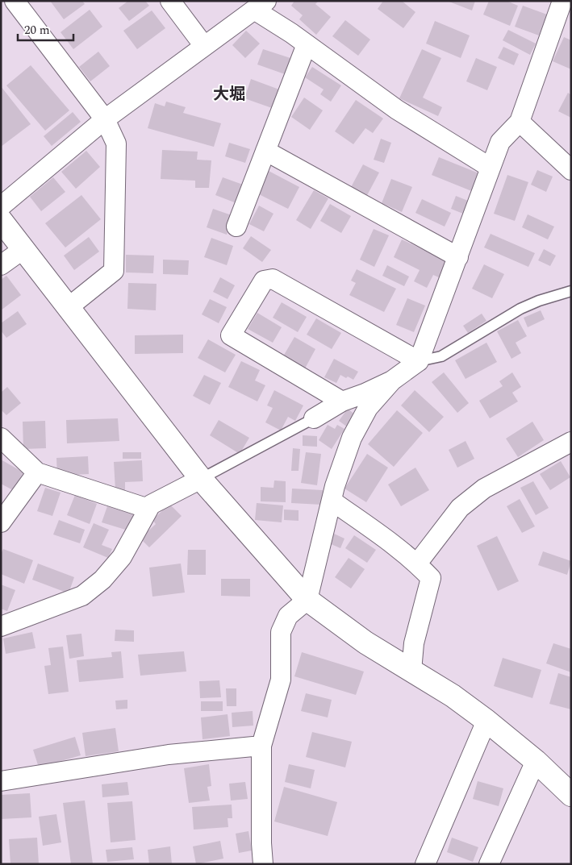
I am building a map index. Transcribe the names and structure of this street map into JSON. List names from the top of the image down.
{
  "districts": ["大堀"],
  "scale_bar": "20 m"
}
